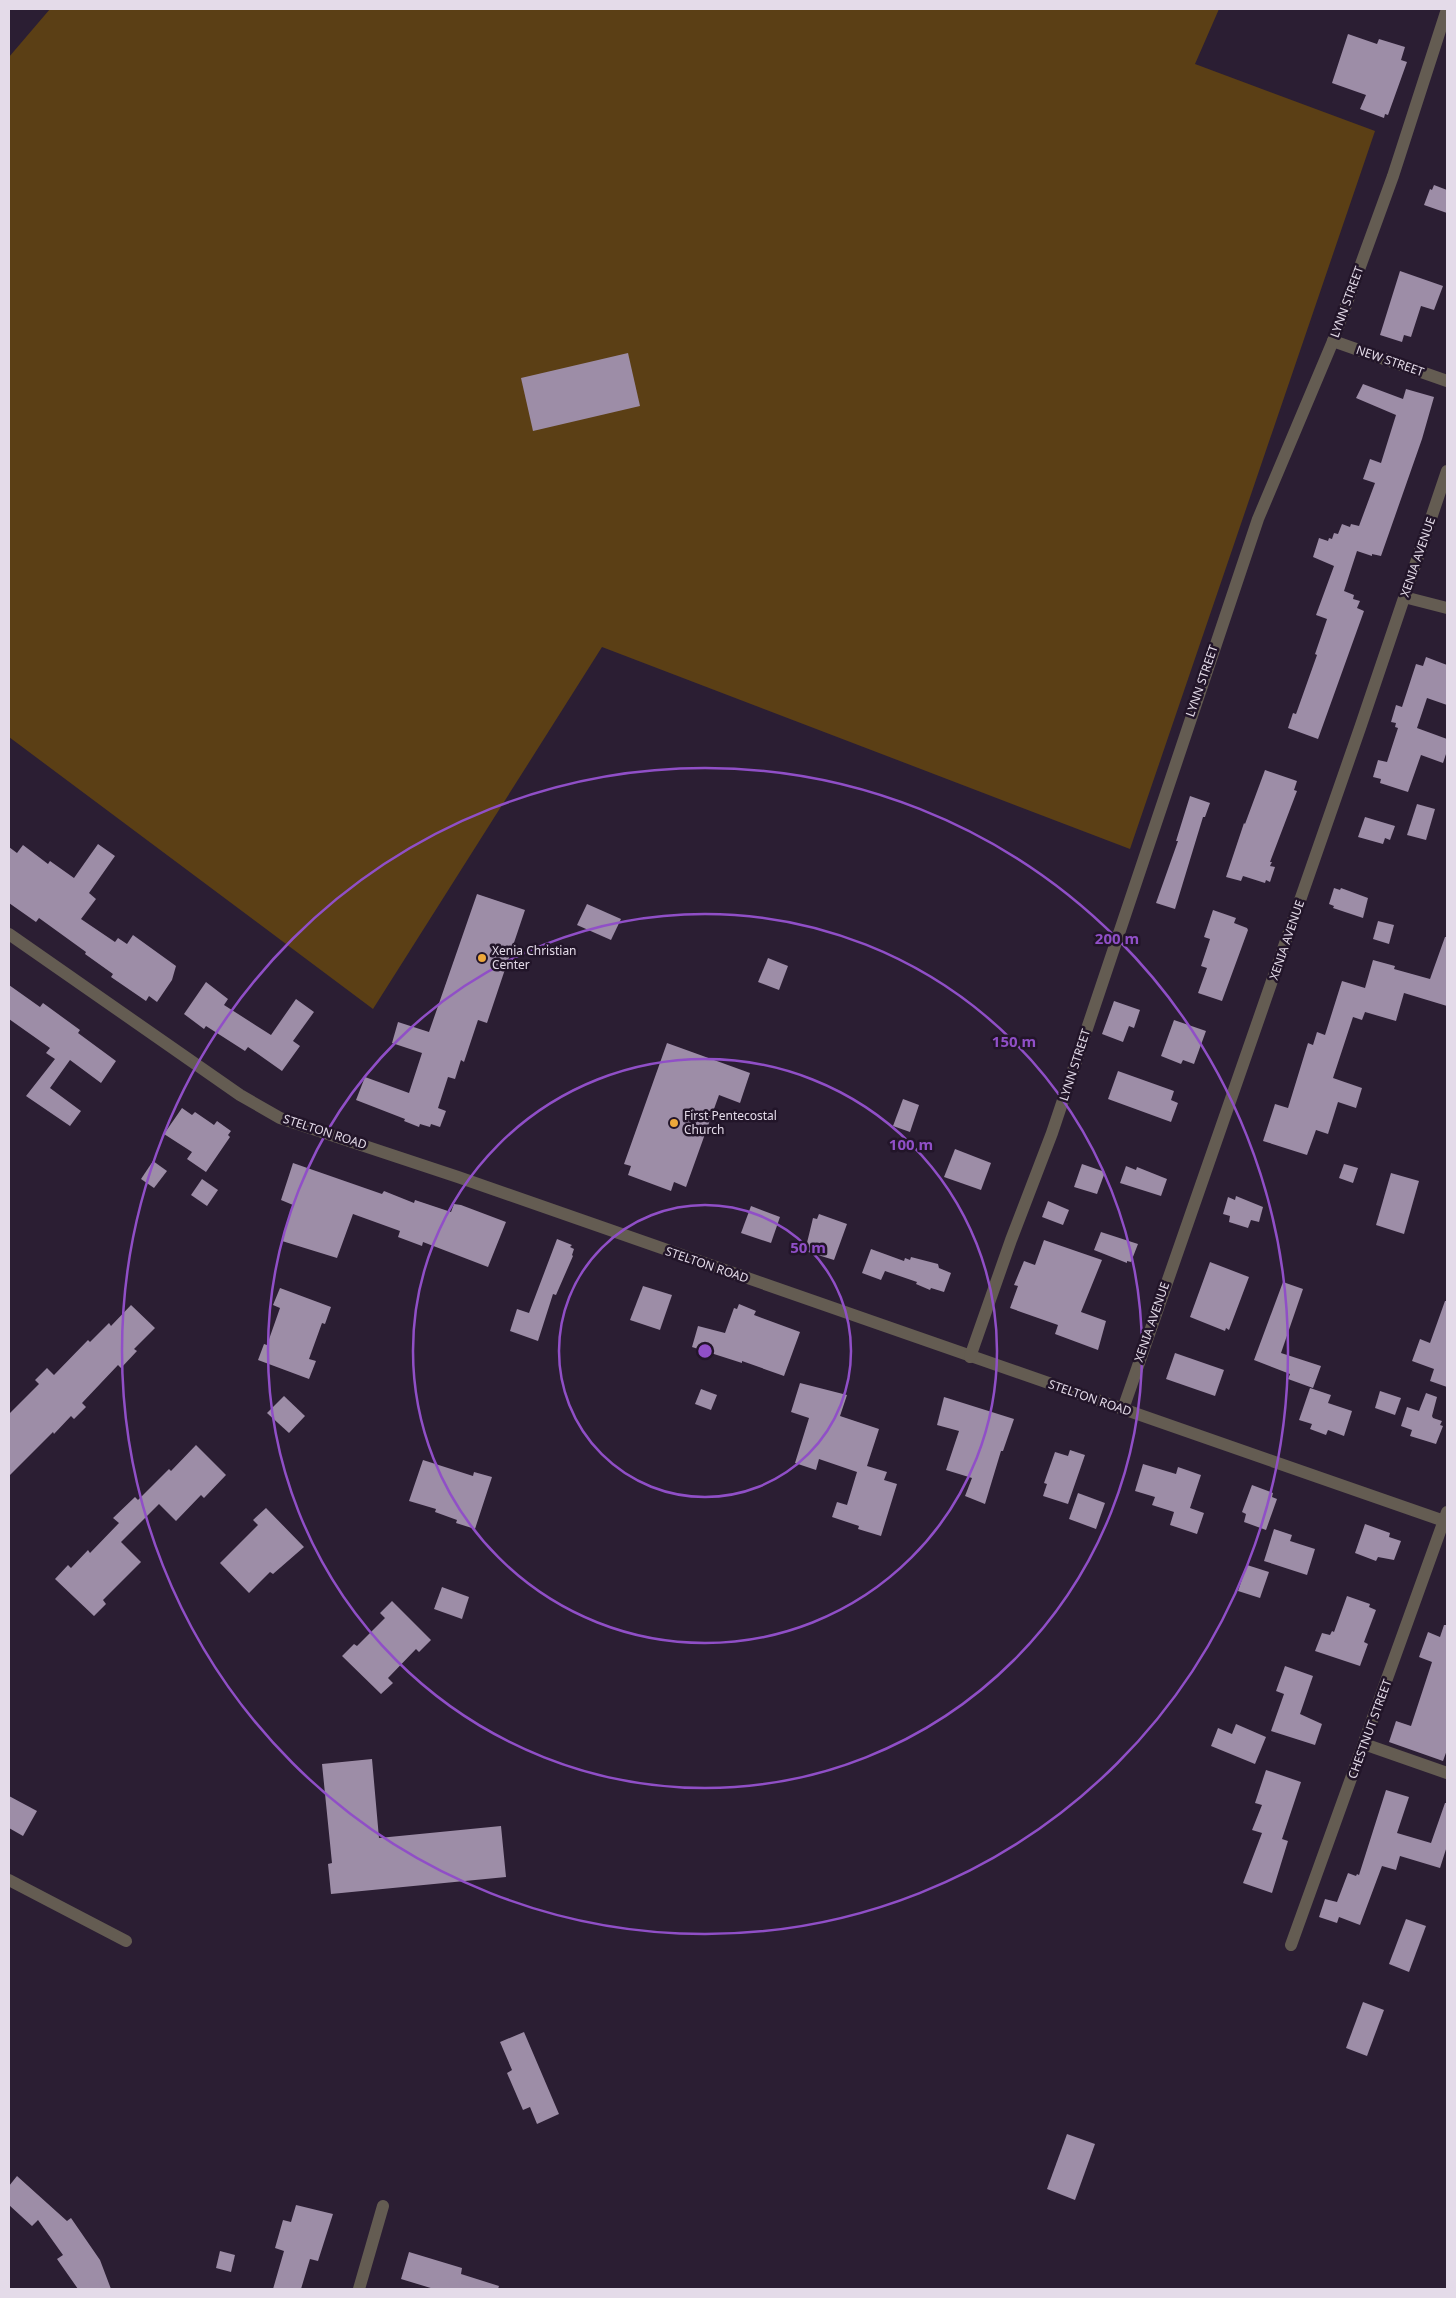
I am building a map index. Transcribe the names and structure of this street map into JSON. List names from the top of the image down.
{
  "streets": {
    "street": [
      "LYNN STREET",
      "NEW STREET",
      "XENIA AVENUE",
      "STELTON ROAD",
      "CHESTNUT STREET"
    ]
  },
  "crossings": [
    ["LYNN STREET", "NEW STREET"],
    ["LYNN STREET", "STELTON ROAD"],
    ["XENIA AVENUE", "STELTON ROAD"],
    ["STELTON ROAD", "CHESTNUT STREET"]
  ],
  "places": ["Xenia Christian Center", "First Pentecostal Church"],
  "rings": [
    "200 m",
    "150 m",
    "100 m",
    "50 m"
  ]
}
